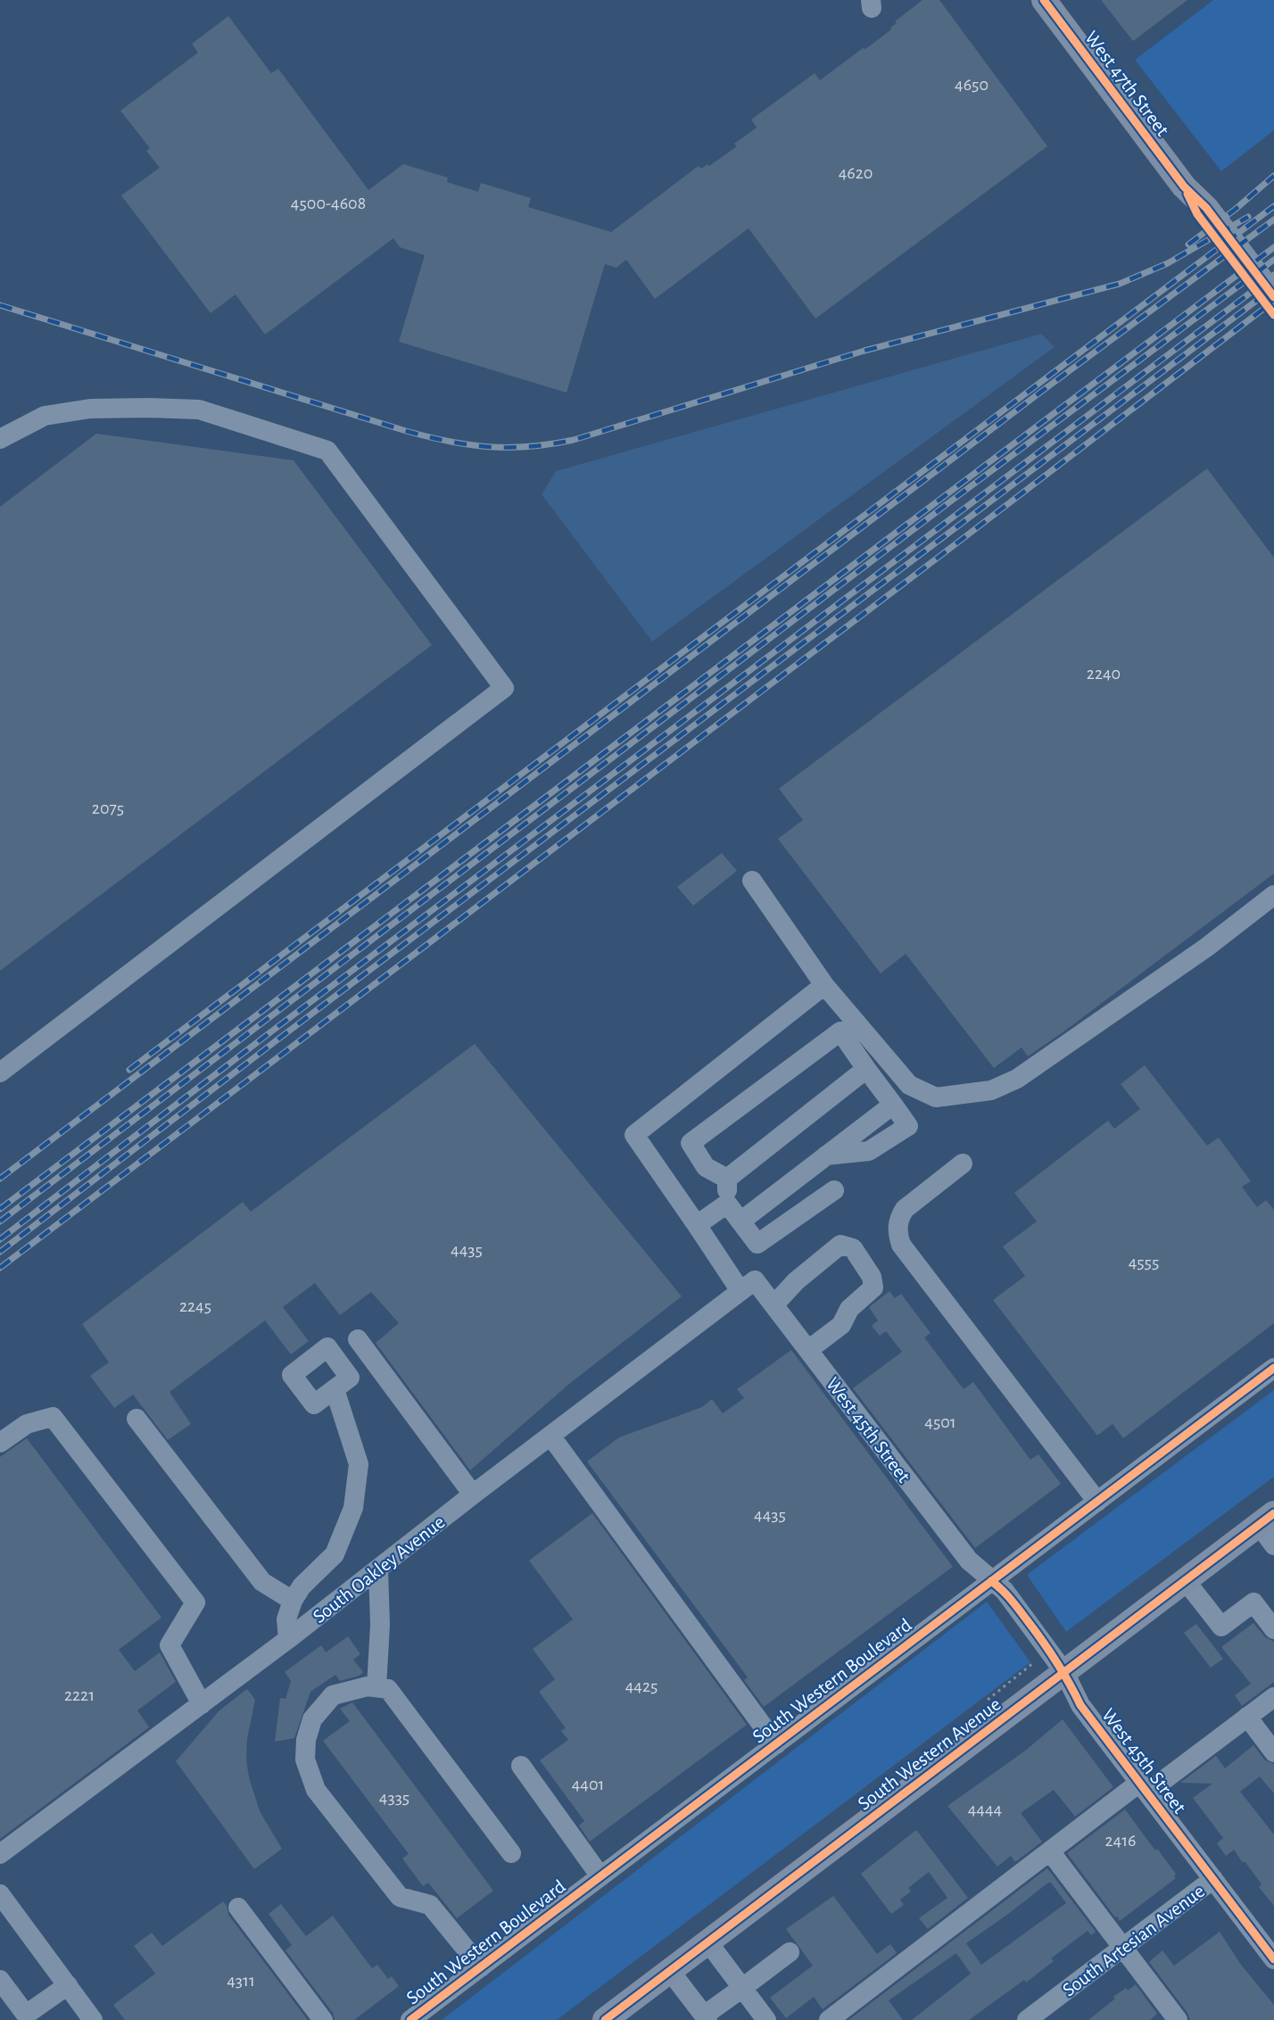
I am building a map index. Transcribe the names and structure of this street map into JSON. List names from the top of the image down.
{
  "streets": {
    "main road": ["West 47th Street", "South Western Avenue"],
    "street": [
      "West 45th Street",
      "South Oakley Avenue",
      "South Western Boulevard",
      "South Artesian Avenue"
    ]
  },
  "crossings": [
    ["West 45th Street", "South Oakley Avenue"],
    ["West 45th Street", "South Western Boulevard"],
    ["West 45th Street", "South Western Avenue"],
    ["West 45th Street", "South Artesian Avenue"]
  ],
  "house_numbers": [
    "4650",
    "4620",
    "4500-4608",
    "2240",
    "2075",
    "4435",
    "4555",
    "2245",
    "4501",
    "4435",
    "4425",
    "2221",
    "4401",
    "4335",
    "4444",
    "2416",
    "4311"
  ]
}
